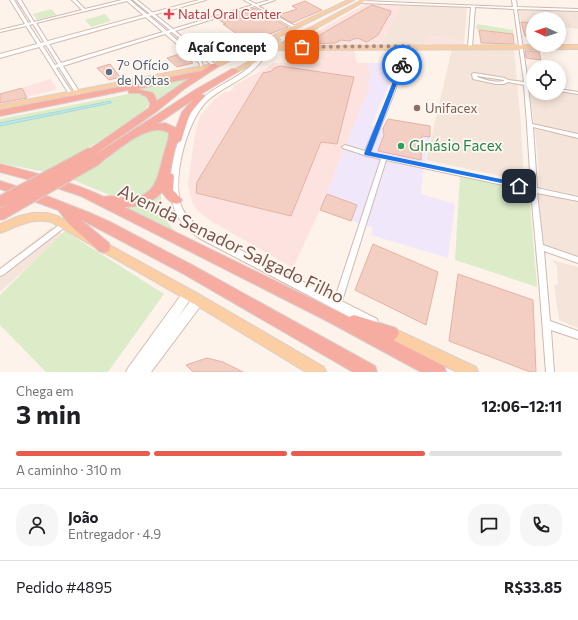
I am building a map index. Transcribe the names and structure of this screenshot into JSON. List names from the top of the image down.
{
  "streets": {
    "highway": ["Avenida Senador Salgado Filho"]
  },
  "places": {
    "health": ["Natal Oral Center"],
    "other": [
      "Açaí Concept",
      "7º Ofício de Notas",
      "Unifacex",
      "GInásio Facex"
    ]
  },
  "north": "left",
  "page": {
    "bubble": "Açaí Concept",
    "heading": ["3 min", "Chega em", "12:06–12:11"],
    "panel": [
      "João",
      "Entregador · 4.9",
      "Pedido #4895",
      "R$33.85"
    ],
    "bar": "A caminho · 310 m"
  }
}
